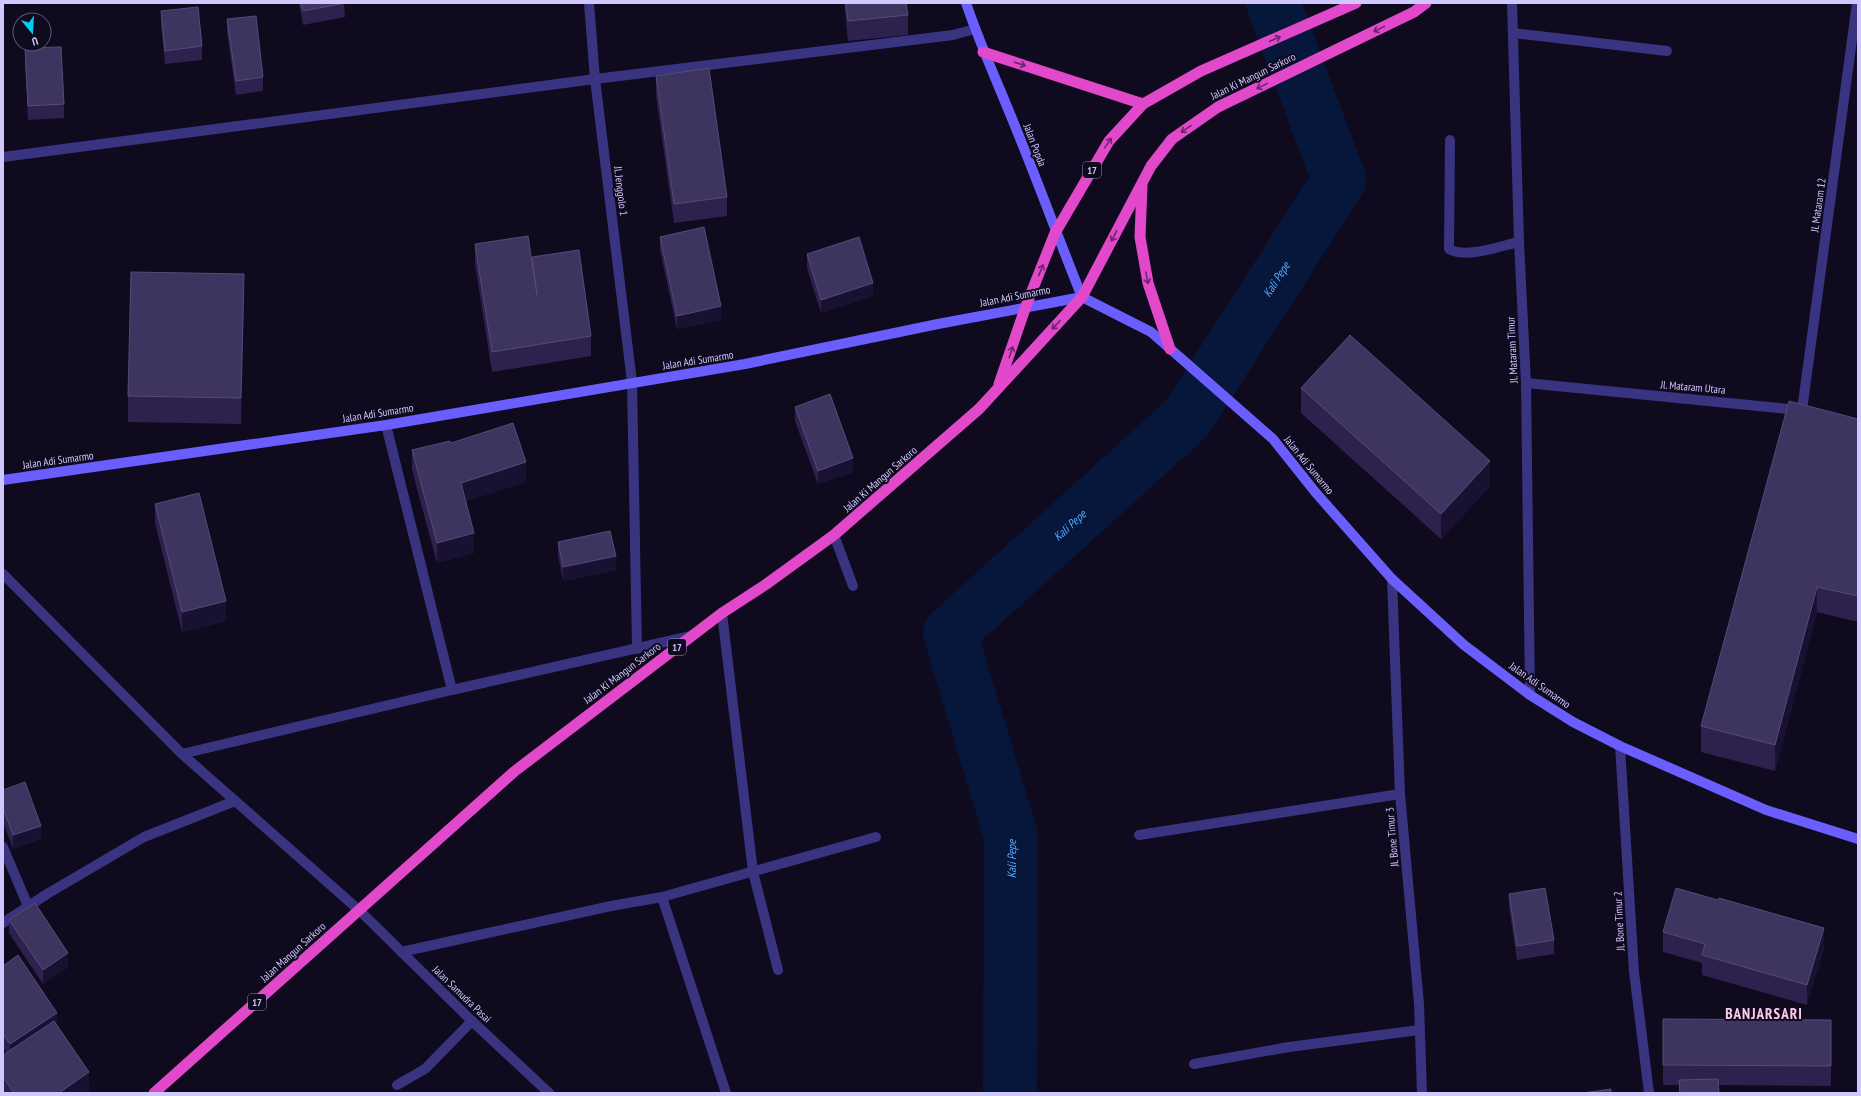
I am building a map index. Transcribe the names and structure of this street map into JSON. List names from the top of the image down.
{
  "streets": {
    "highway": ["Jalan Ki Mangun Sarkoro", "17", "Jalan Mangun Sarkoro"],
    "main road": ["Jalan Popda", "Jalan Adi Sumarmo"],
    "street": [
      "Jl. Jenggolo 1",
      "Jl. Mataram 12",
      "Jl. Mataram Timur",
      "Jl. Mataram Utara",
      "Jl. Bone Timur 3",
      "Jl. Bone Timur 2",
      "Jalan Samudra Pasai"
    ]
  },
  "crossings": [
    ["Jalan Ki Mangun Sarkoro", "Jalan Popda"],
    ["Jalan Ki Mangun Sarkoro", "17"],
    ["Jalan Ki Mangun Sarkoro", "Jalan Adi Sumarmo"],
    ["Jalan Ki Mangun Sarkoro", "Jalan Mangun Sarkoro"],
    ["Jalan Ki Mangun Sarkoro", "Jalan Samudra Pasai"],
    ["Jalan Popda", "17"],
    ["Jalan Popda", "Jalan Adi Sumarmo"],
    ["17", "Jalan Adi Sumarmo"],
    ["Jl. Jenggolo 1", "Jalan Adi Sumarmo"],
    ["Jl. Mataram 12", "Jl. Mataram Utara"],
    ["Jalan Adi Sumarmo", "Jl. Mataram Timur"],
    ["Jalan Adi Sumarmo", "Jl. Bone Timur 3"],
    ["Jalan Adi Sumarmo", "Jl. Bone Timur 2"],
    ["Jl. Mataram Timur", "Jl. Mataram Utara"],
    ["Jalan Mangun Sarkoro", "Jalan Samudra Pasai"]
  ],
  "districts": ["BANJARSARI"],
  "water": ["Kali Pepe"],
  "north": "bottom"
}
